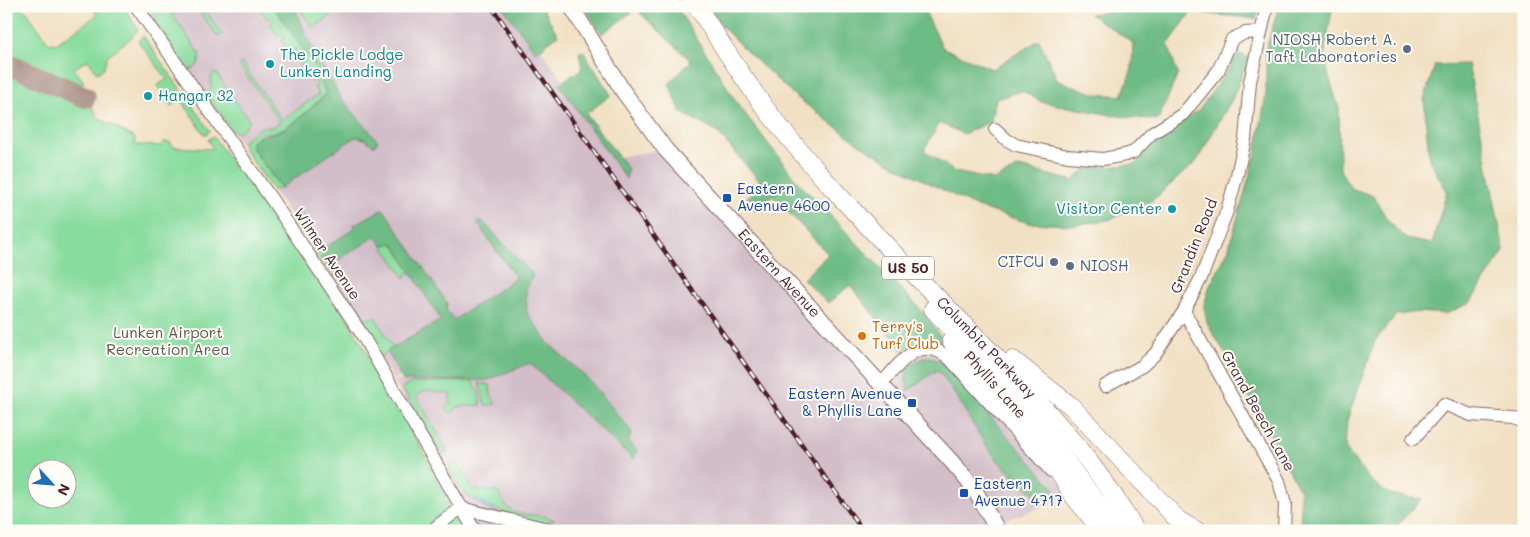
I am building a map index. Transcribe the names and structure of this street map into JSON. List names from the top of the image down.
{
  "streets": {
    "highway": ["US 50", "Columbia Parkway"],
    "main road": ["Eastern Avenue"],
    "street": [
      "Grandin Road",
      "Wilmer Avenue",
      "Phyllis Lane",
      "Grand Beech Lane"
    ]
  },
  "crossings": [
    ["Grandin Road", "Grand Beech Lane"],
    ["Eastern Avenue", "Phyllis Lane"]
  ],
  "parks": ["Lunken Airport Recreation Area"],
  "places": {
    "other": [
      "NIOSH Robert A. Taft Laboratories",
      "The Pickle Lodge Lunken Landing",
      "Hangar 32",
      "Visitor Center",
      "CIFCU",
      "NIOSH",
      "Terry's Turf Club"
    ],
    "transit": ["Eastern Avenue 4600", "Eastern Avenue & Phyllis Lane", "Eastern Avenue 4717"]
  },
  "north": "bottom right"
}
